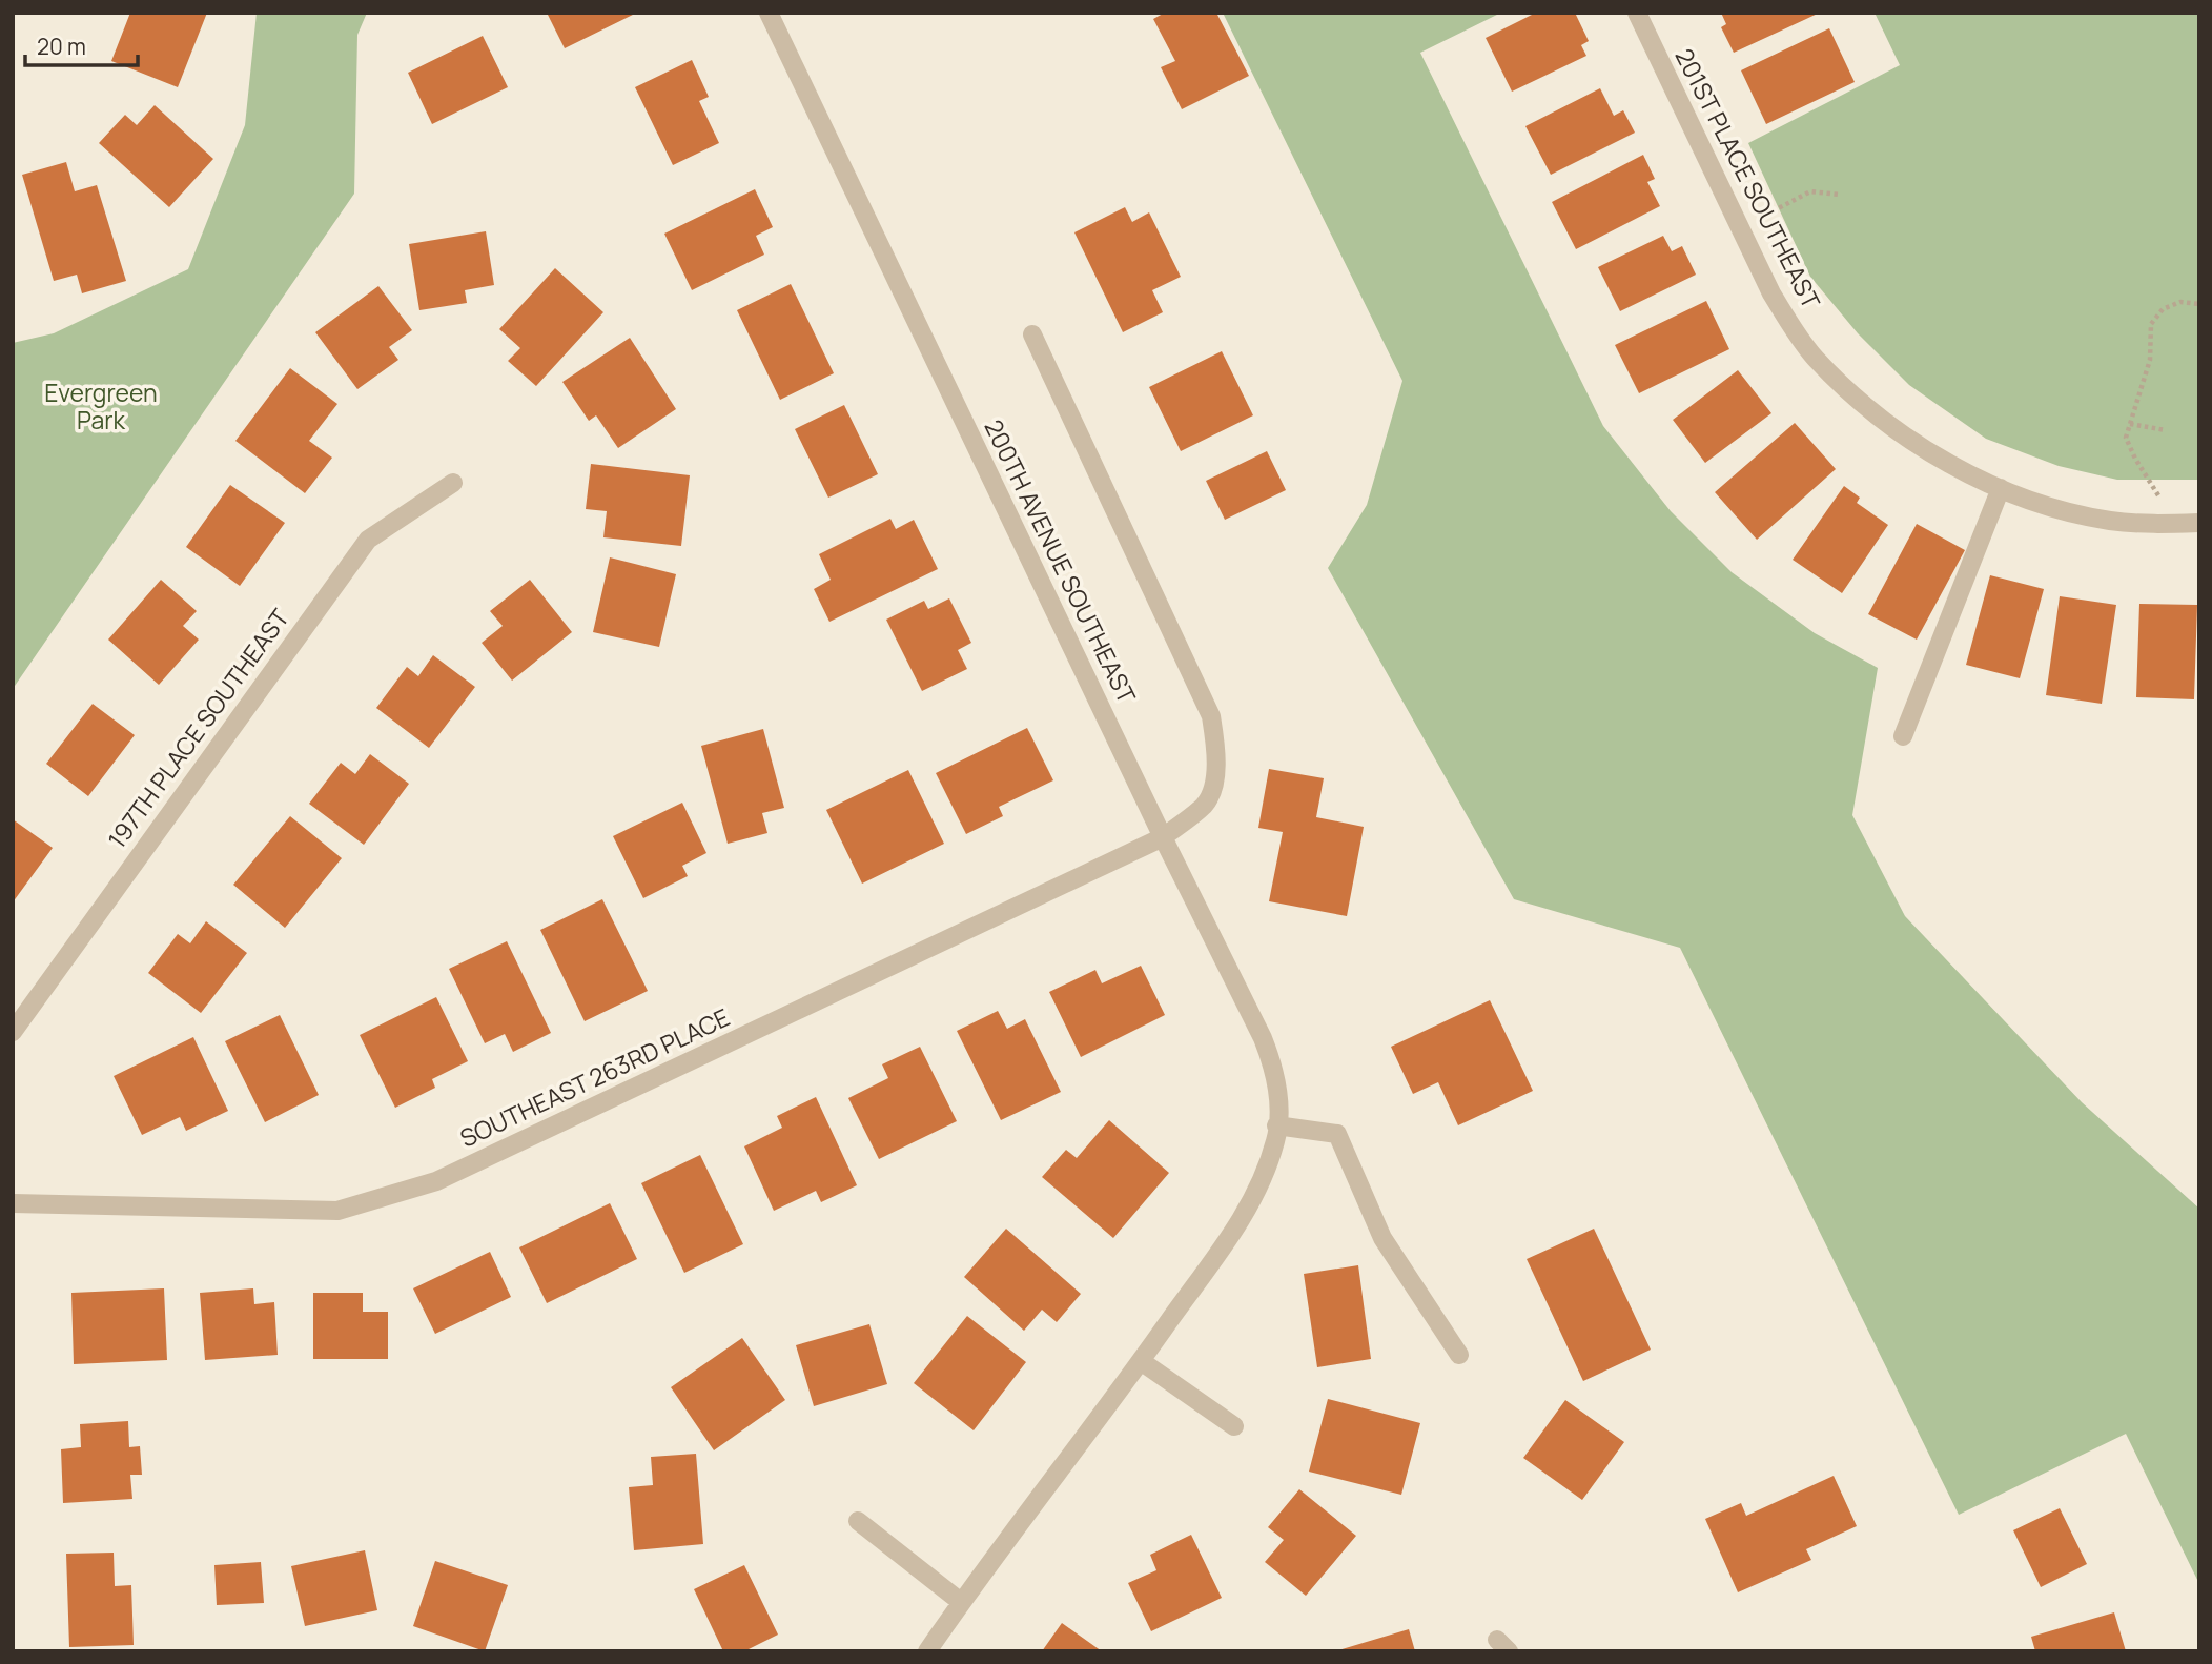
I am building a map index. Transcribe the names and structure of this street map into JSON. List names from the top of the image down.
{
  "streets": {
    "street": [
      "201ST PLACE SOUTHEAST",
      "200TH AVENUE SOUTHEAST",
      "197TH PLACE SOUTHEAST",
      "SOUTHEAST 263RD PLACE"
    ]
  },
  "crossings": [
    ["200TH AVENUE SOUTHEAST", "SOUTHEAST 263RD PLACE"]
  ],
  "parks": ["Evergreen Park"],
  "scale_bar": "20 m"
}
